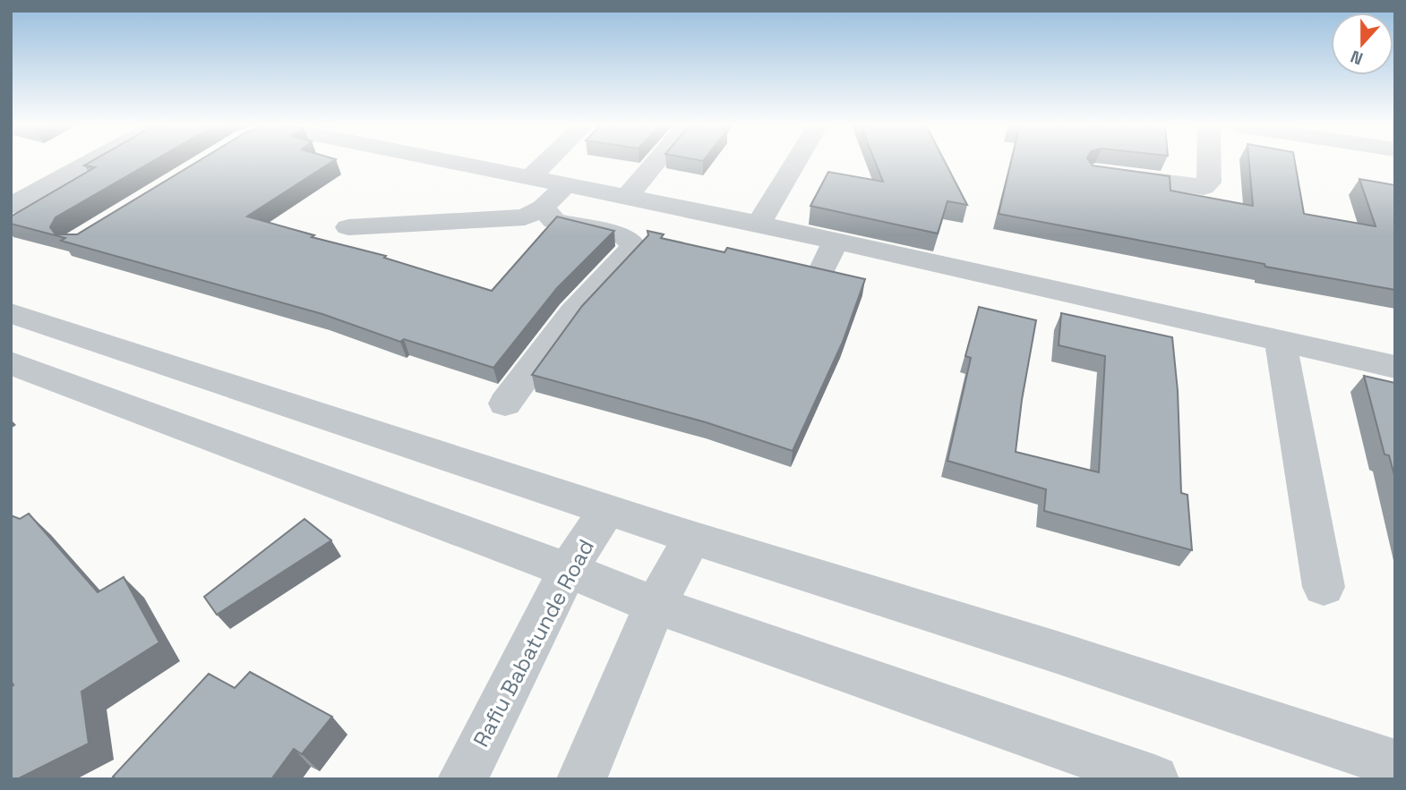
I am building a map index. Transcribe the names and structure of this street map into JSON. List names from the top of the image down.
{
  "streets": {
    "street": ["Rafiu Babatunde Road"]
  },
  "north": "bottom"
}
